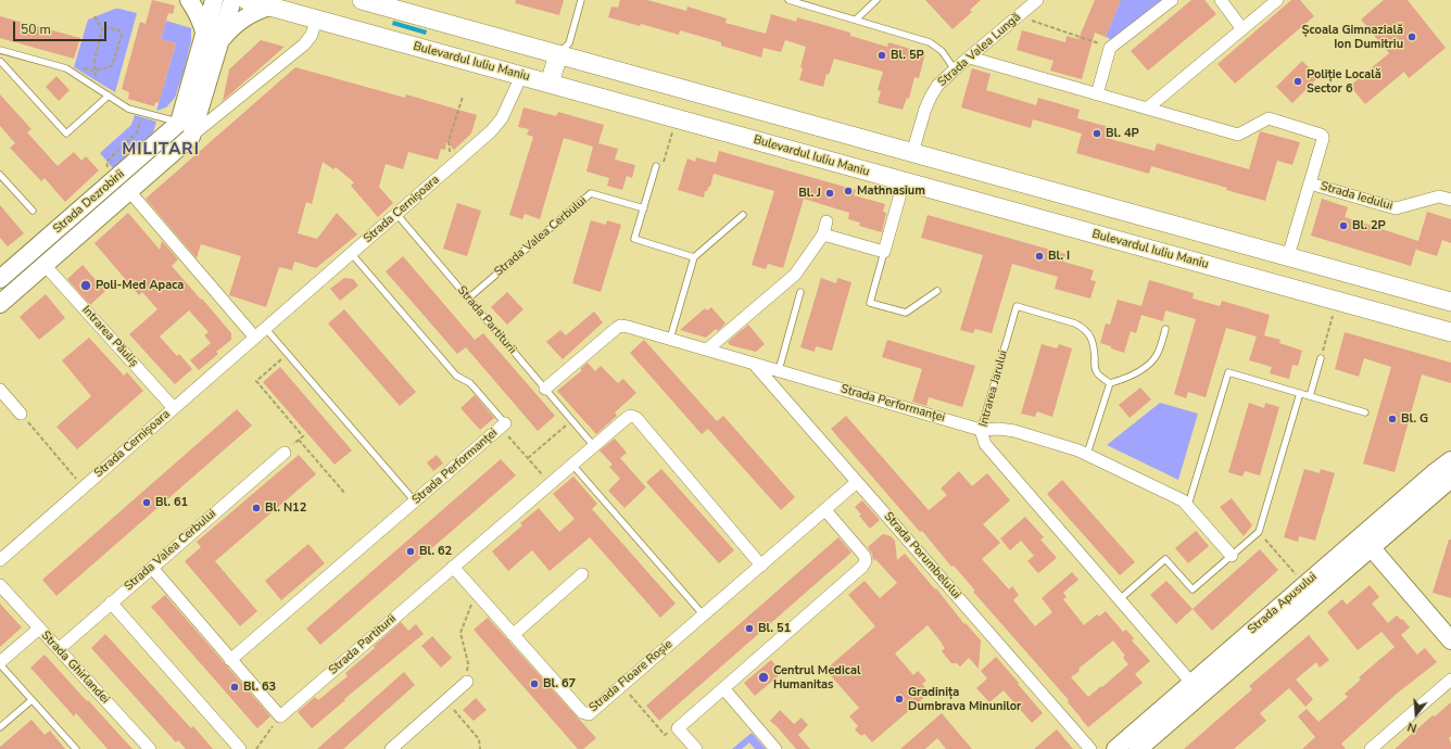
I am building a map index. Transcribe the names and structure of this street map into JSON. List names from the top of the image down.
{
  "streets": {
    "main road": ["Bulevardul Iuliu Maniu", "Strada Dezrobirii", "Strada Apusului"],
    "street": [
      "Strada Valea Lungă",
      "Strada Iedului",
      "Strada Cernișoara",
      "Strada Valea Cerbului",
      "Strada Partiturii",
      "Intrarea Păuliș",
      "Intrarea Jarului",
      "Strada Performanței",
      "Strada Porumbelului",
      "Strada Ghirlandei",
      "Strada Floare Roșie"
    ]
  },
  "crossings": [
    ["Bulevardul Iuliu Maniu", "Strada Dezrobirii"],
    ["Bulevardul Iuliu Maniu", "Strada Cernișoara"],
    ["Strada Dezrobirii", "Intrarea Păuliș"],
    ["Strada Cernișoara", "Strada Partiturii"],
    ["Strada Cernișoara", "Intrarea Păuliș"],
    ["Strada Cernișoara", "Strada Performanței"],
    ["Strada Valea Cerbului", "Strada Partiturii"],
    ["Strada Valea Cerbului", "Strada Ghirlandei"],
    ["Strada Partiturii", "Strada Performanței"],
    ["Strada Partiturii", "Strada Floare Roșie"],
    ["Intrarea Jarului", "Strada Performanței"],
    ["Intrarea Jarului", "Strada Apusului"],
    ["Strada Performanței", "Strada Porumbelului"],
    ["Strada Porumbelului", "Strada Floare Roșie"]
  ],
  "districts": ["MILITARI"],
  "places": [
    "Școala Gimnazială Ion Dumitriu",
    "Bl. 5P",
    "Poliție Locală Sector 6",
    "Bl. 4P",
    "Mathnasium",
    "Bl. J",
    "Bl. 2P",
    "Bl. I",
    "Poli-Med Apaca",
    "Bl. G",
    "Bl. 61",
    "Bl. N12",
    "Bl. 62",
    "Bl. 51",
    "Centrul Medical Humanitas",
    "Bl. 67",
    "Bl. 63",
    "Gradinița Dumbrava Minunilor"
  ],
  "scale_bar": "50 m",
  "north": "bottom"
}
